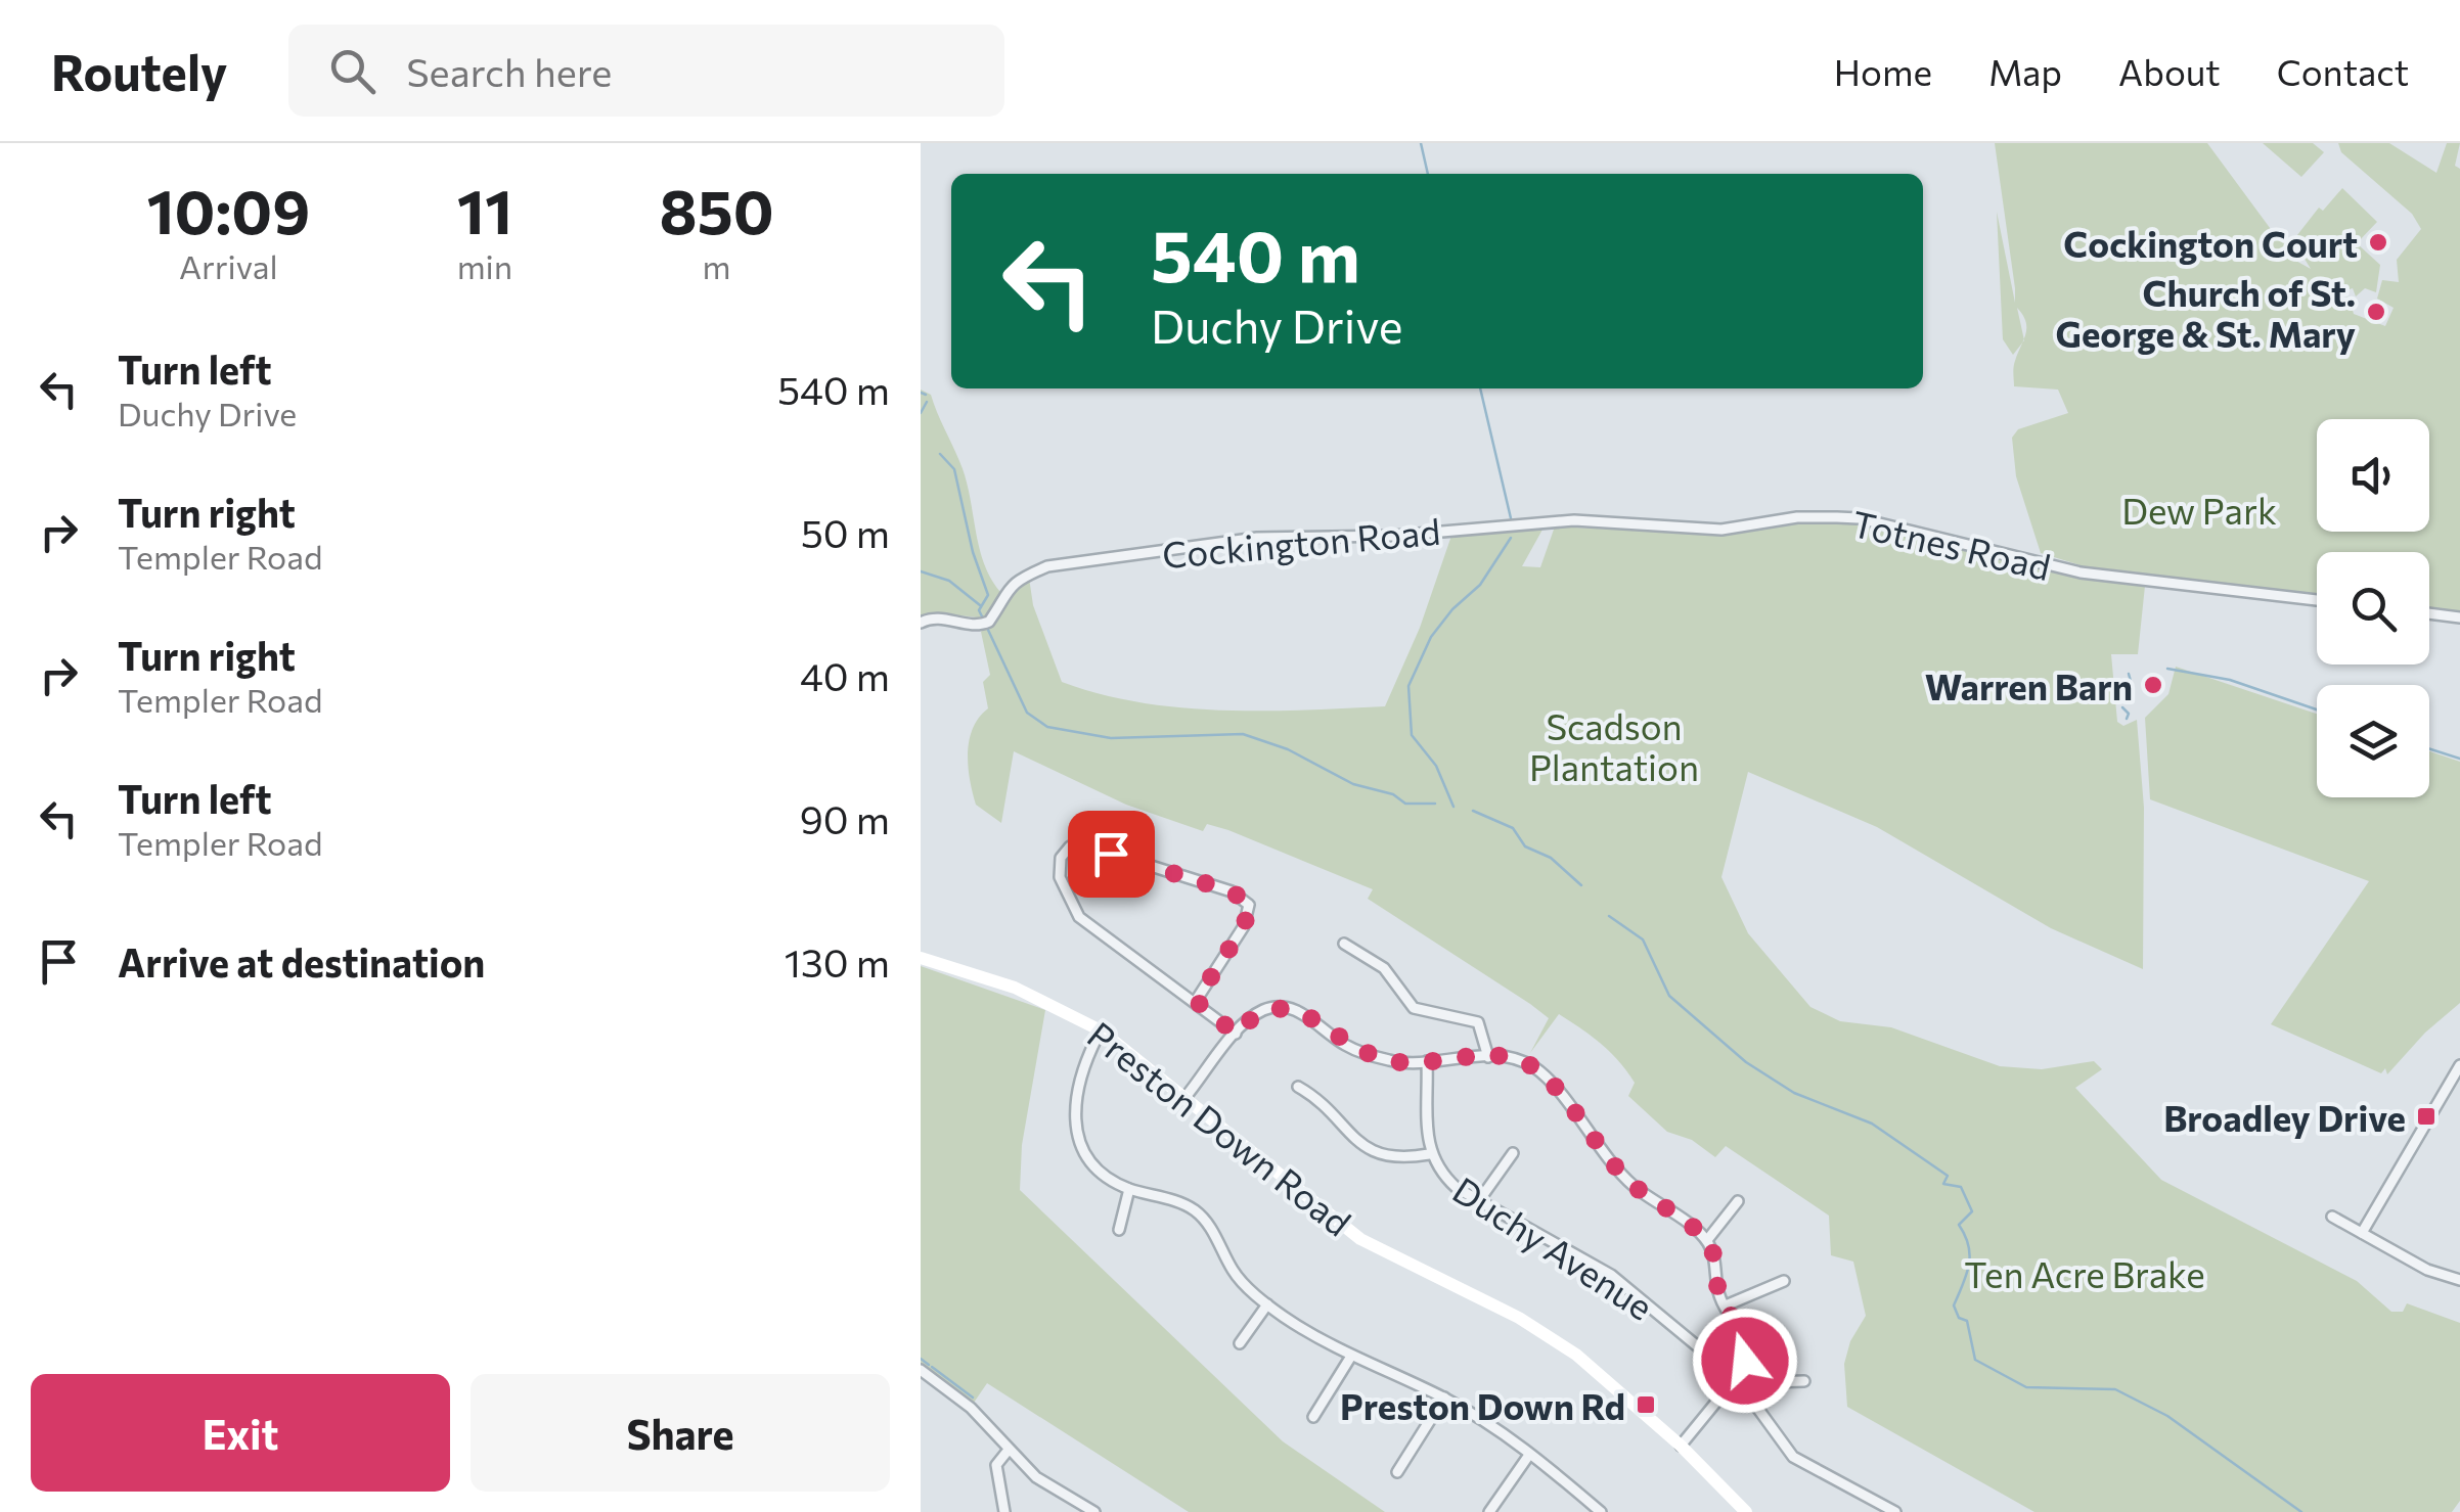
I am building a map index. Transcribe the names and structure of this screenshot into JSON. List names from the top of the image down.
{
  "streets": {
    "street": [
      "Cockington Road",
      "Totnes Road",
      "Preston Down Road",
      "Duchy Avenue"
    ]
  },
  "crossings": [
    ["Cockington Road", "Totnes Road"]
  ],
  "parks": ["Dew Park", "Scadson Plantation", "Ten Acre Brake"],
  "places": {
    "other": ["Cockington Court", "Church of St. George & St. Mary", "Warren Barn"],
    "transit": ["Broadley Drive", "Preston Down Rd"]
  },
  "page": {
    "header": "Routely",
    "search": "Search here",
    "nav": [
      "Home",
      "Map",
      "About",
      "Contact"
    ],
    "eta": [
      "10:09",
      "Arrival",
      "11",
      "min",
      "850",
      "m"
    ],
    "turn": ["540 m", "Duchy Drive"],
    "list": [
      {
        "name": "Turn left",
        "note": "Duchy Drive",
        "value": "540 m"
      },
      {
        "name": "Turn right",
        "note": "Templer Road",
        "value": "50 m"
      },
      {
        "name": "Turn right",
        "note": "Templer Road",
        "value": "40 m"
      },
      {
        "name": "Turn left",
        "note": "Templer Road",
        "value": "90 m"
      },
      {
        "name": "Arrive at destination",
        "value": "130 m"
      }
    ],
    "buttons": ["Exit", "Share"]
  }
}
